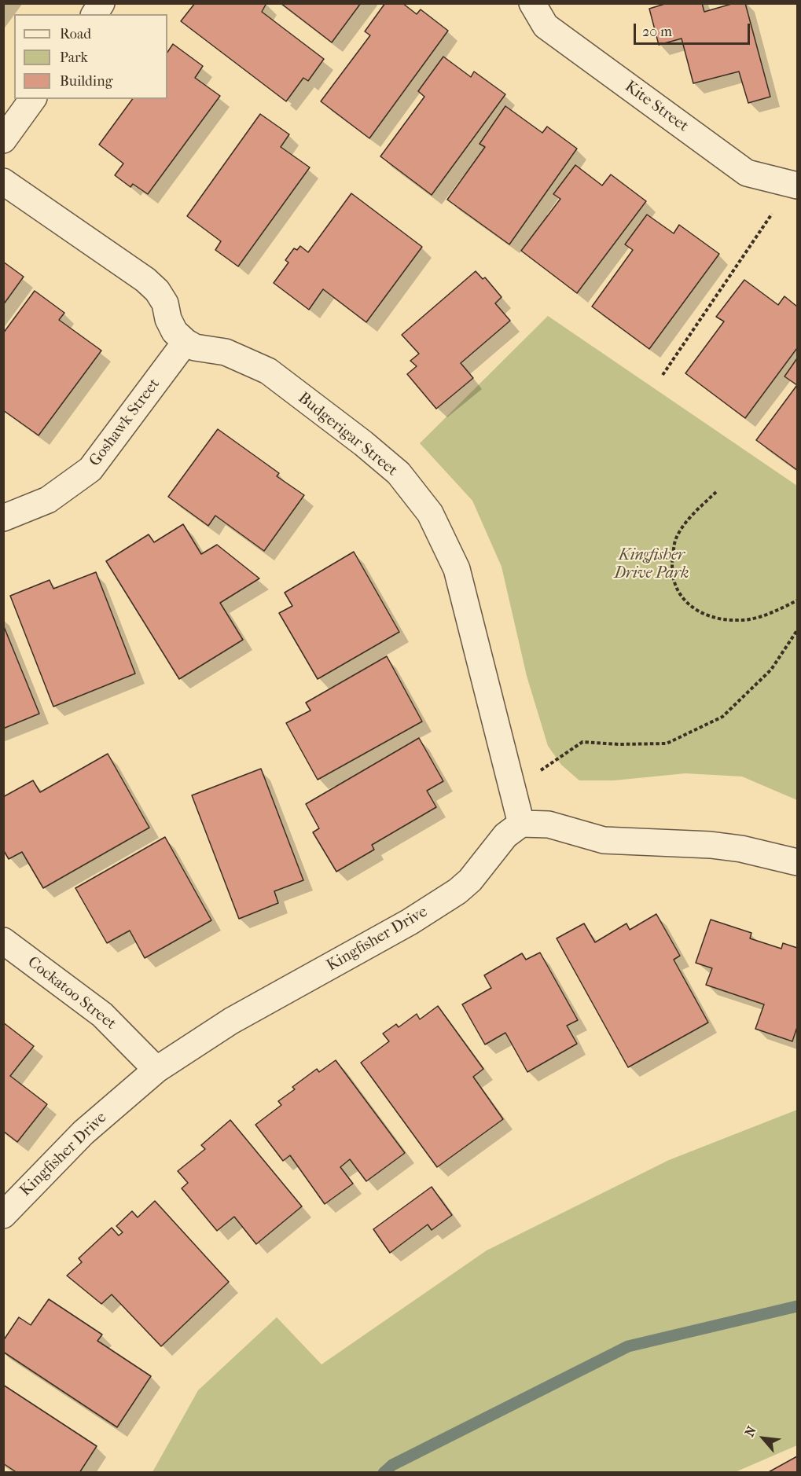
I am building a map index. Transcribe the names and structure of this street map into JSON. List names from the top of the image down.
{
  "streets": {
    "street": [
      "Kite Street",
      "Goshawk Street",
      "Budgerigar Street",
      "Kingfisher Drive",
      "Cockatoo Street"
    ]
  },
  "crossings": [
    ["Goshawk Street", "Budgerigar Street"],
    ["Budgerigar Street", "Kingfisher Drive"],
    ["Kingfisher Drive", "Cockatoo Street"]
  ],
  "parks": ["Kingfisher Drive Park"],
  "legend": ["Road", "Park", "Building"],
  "scale_bar": "20 m",
  "north": "top left"
}
